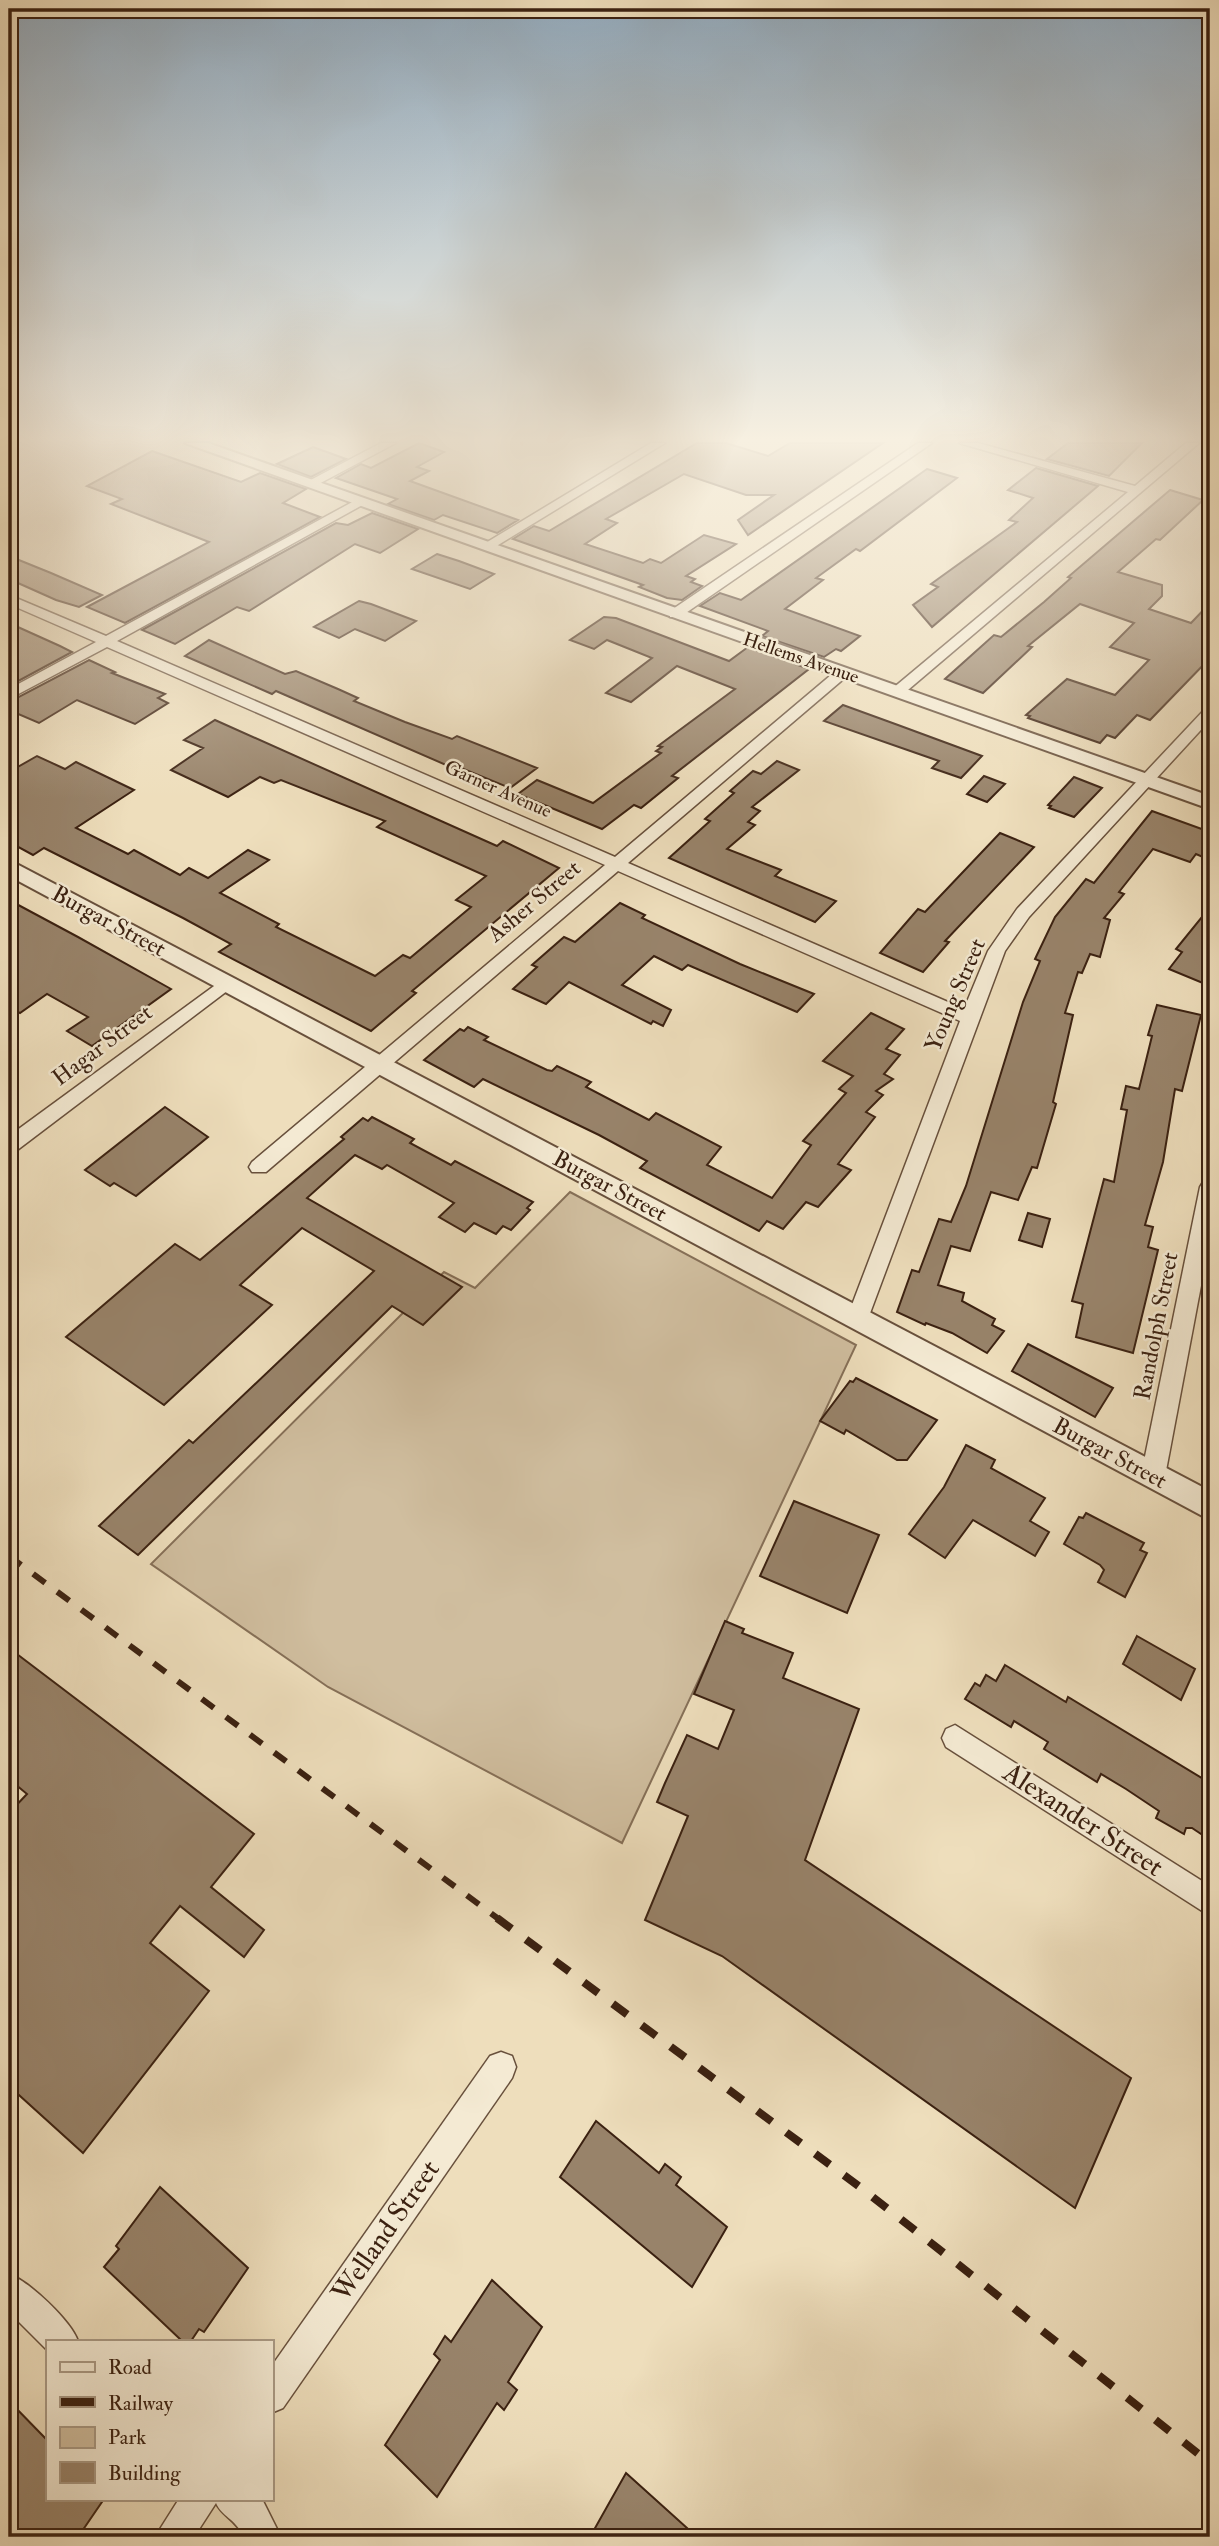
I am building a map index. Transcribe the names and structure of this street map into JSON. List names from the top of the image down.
{
  "streets": {
    "street": [
      "Hellems Avenue",
      "Garner Avenue",
      "Asher Street",
      "Burgar Street",
      "Young Street",
      "Hagar Street",
      "Randolph Street",
      "Alexander Street",
      "Welland Street"
    ]
  },
  "crossings": [
    ["Hellems Avenue", "Asher Street"],
    ["Hellems Avenue", "Young Street"],
    ["Garner Avenue", "Asher Street"],
    ["Garner Avenue", "Young Street"],
    ["Asher Street", "Burgar Street"],
    ["Burgar Street", "Young Street"],
    ["Burgar Street", "Hagar Street"],
    ["Burgar Street", "Randolph Street"]
  ],
  "legend": [
    "Road",
    "Railway",
    "Park",
    "Building"
  ]
}
